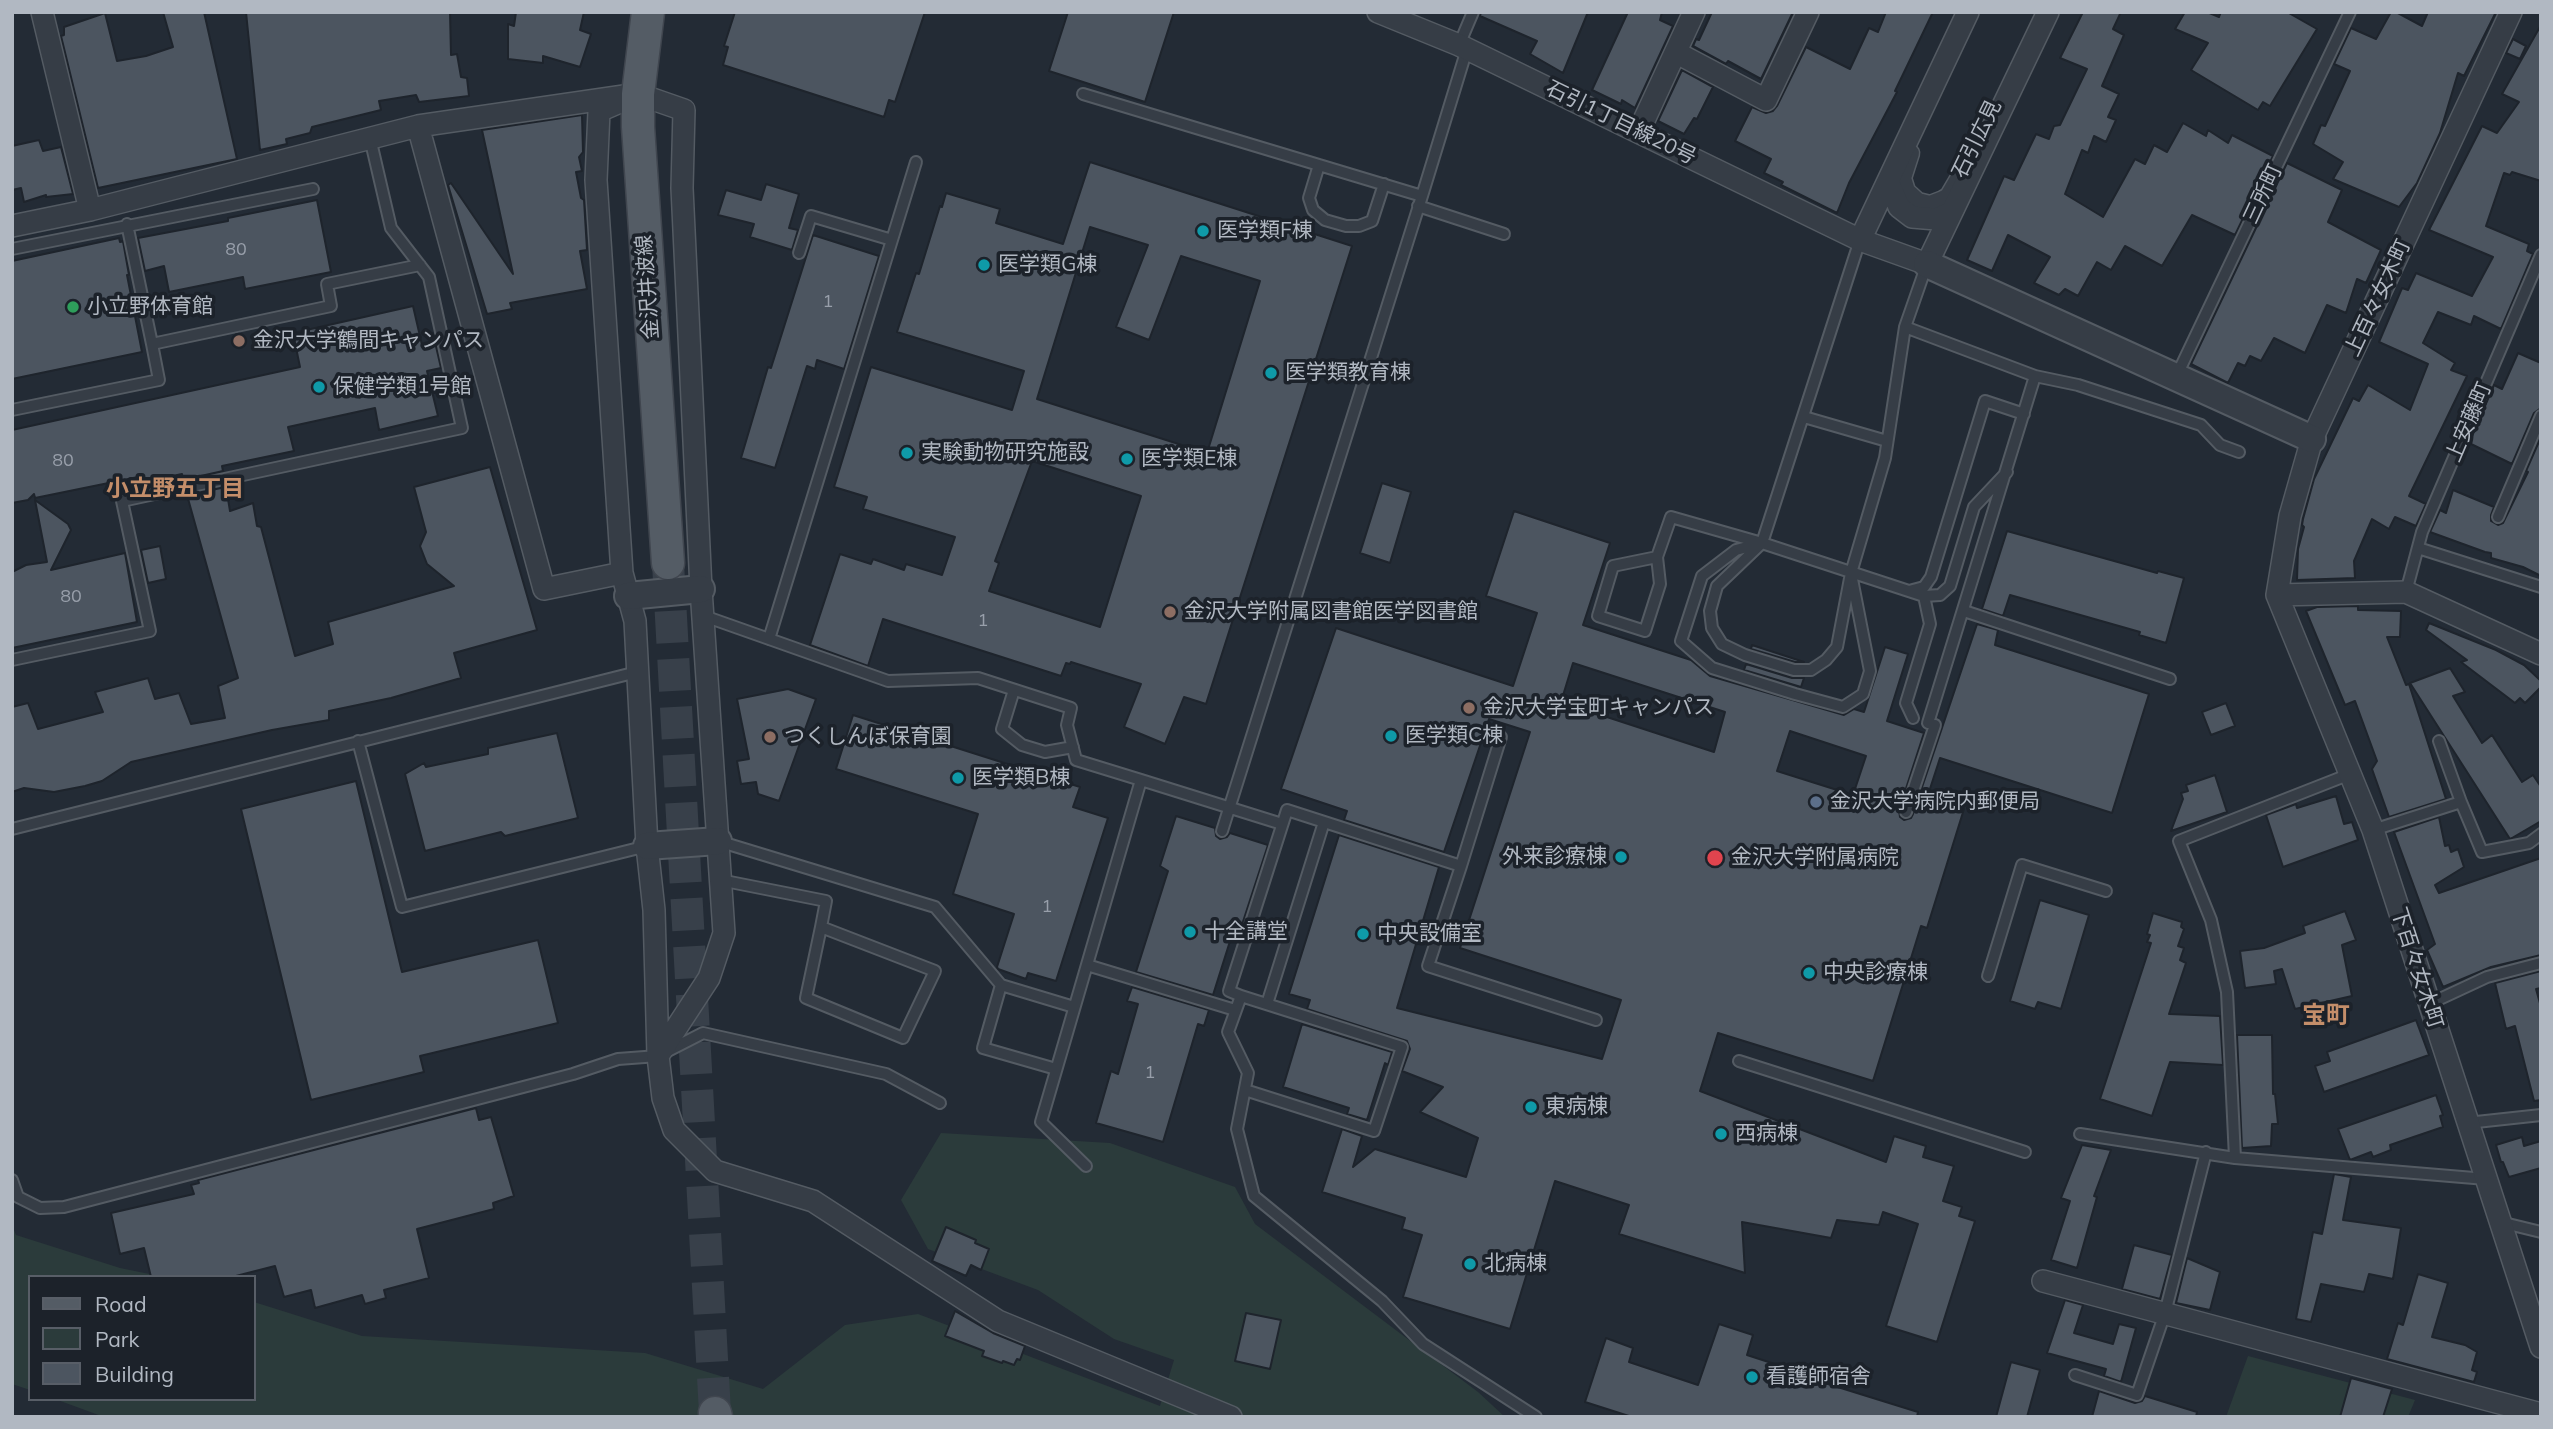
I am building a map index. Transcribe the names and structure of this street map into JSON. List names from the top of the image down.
{
  "streets": {
    "main road": ["金沢井波線"],
    "street": [
      "石引1丁目線20号",
      "石引広見",
      "上百々女木町",
      "下百々女木町"
    ],
    "lane": ["三所町", "上安藤町"]
  },
  "crossings": [
    ["上百々女木町", "下百々女木町"]
  ],
  "districts": ["小立野五丁目", "宝町"],
  "places": [
    "医学類F棟",
    "医学類G棟",
    "小立野体育館",
    "金沢大学鶴間キャンパス",
    "医学類教育棟",
    "保健学類1号館",
    "実験動物研究施設",
    "医学類E棟",
    "金沢大学附属図書館医学図書館",
    "金沢大学宝町キャンパス",
    "医学類C棟",
    "つくしんぼ保育園",
    "医学類B棟",
    "金沢大学病院内郵便局",
    "外来診療棟",
    "金沢大学附属病院",
    "十全講堂",
    "中央設備室",
    "中央診療棟",
    "東病棟",
    "西病棟",
    "北病棟",
    "看護師宿舎"
  ],
  "house_numbers": [
    "80",
    "1",
    "80",
    "80",
    "1",
    "1",
    "1"
  ],
  "legend": ["Road", "Park", "Building"]
}
